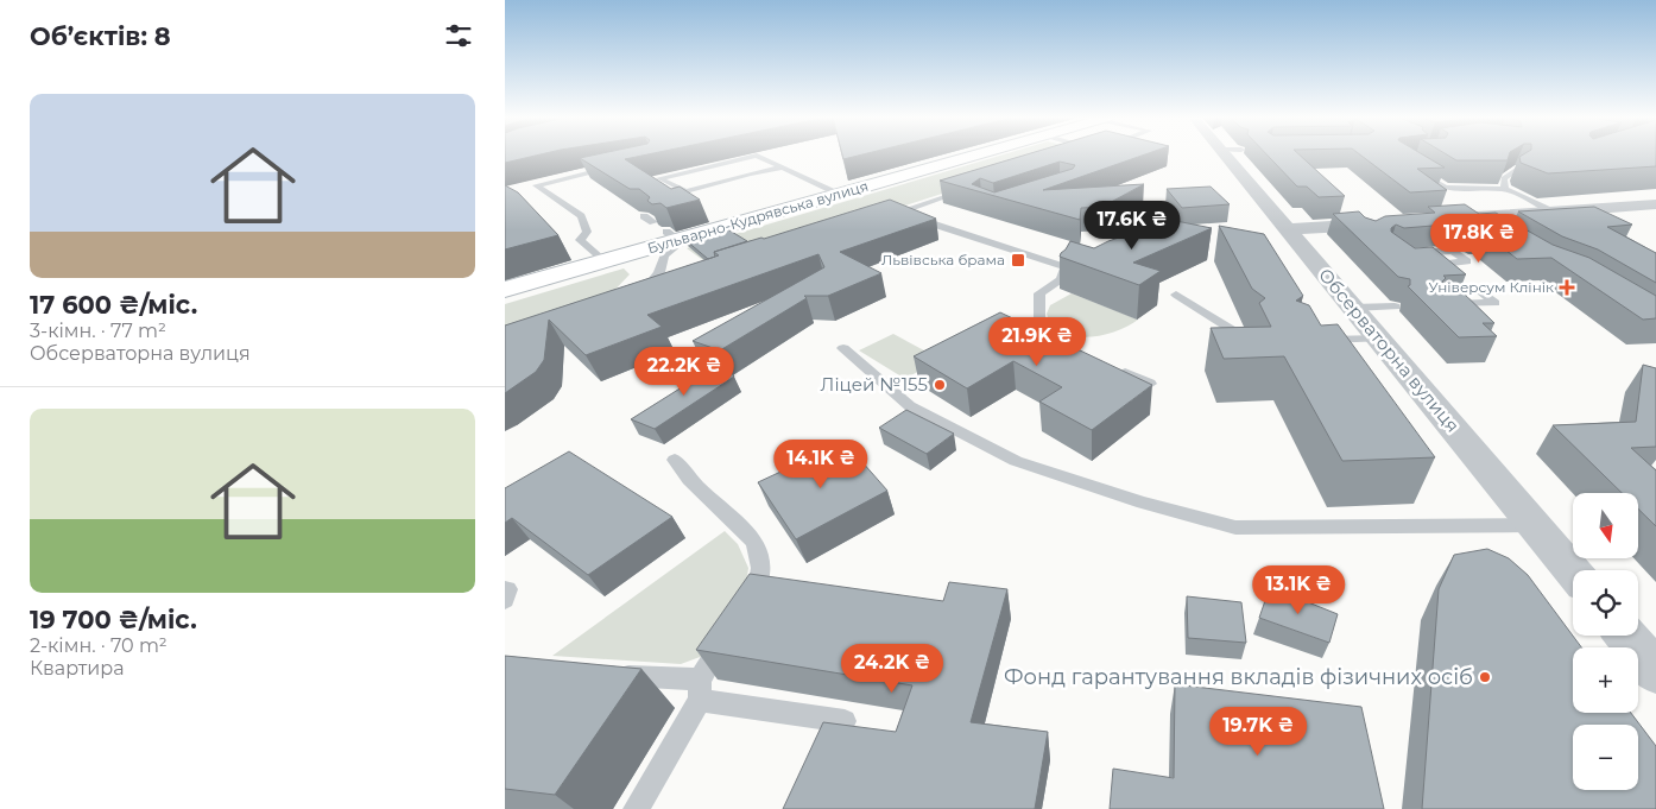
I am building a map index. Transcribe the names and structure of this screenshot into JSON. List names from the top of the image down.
{
  "streets": {
    "main road": ["Бульварно-Кудрявська вулиця"],
    "street": ["Обсерваторна вулиця"]
  },
  "places": {
    "transit": ["Львівська брама"],
    "health": ["Універсум Клінік"],
    "other": ["Ліцей №155", "Фонд гарантування вкладів фізичних осіб"]
  },
  "north": "bottom",
  "page": {
    "heading": "Об’єктів: 8",
    "list": [
      {
        "name": "17 600 ₴/міс.",
        "note": "3-кімн. · 77 m² · Обсерваторна вулиця"
      },
      {
        "name": "19 700 ₴/міс.",
        "note": "2-кімн. · 70 m² · Квартира"
      }
    ],
    "price": [
      "17.6K ₴",
      "17.8K ₴",
      "21.9K ₴",
      "22.2K ₴",
      "14.1K ₴",
      "13.1K ₴",
      "24.2K ₴",
      "19.7K ₴"
    ],
    "map_buttons": ["+", "−"]
  }
}
